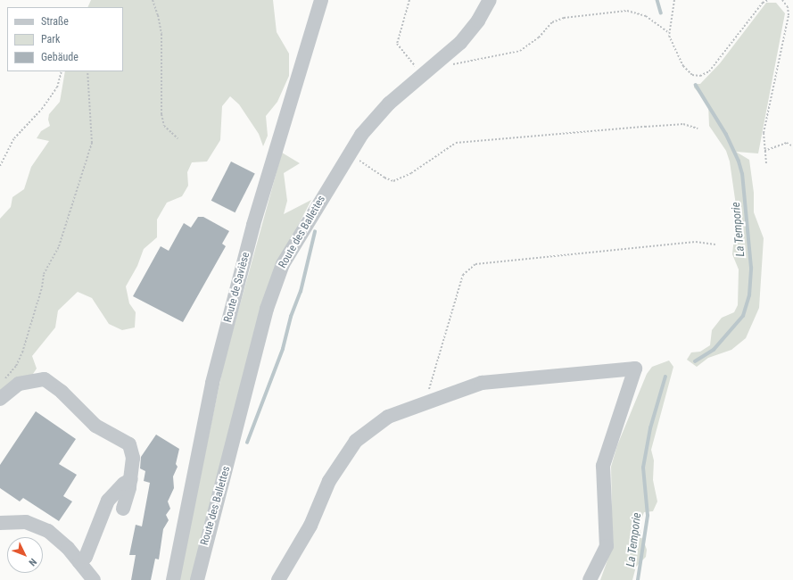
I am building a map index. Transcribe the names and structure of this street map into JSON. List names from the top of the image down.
{
  "streets": {
    "street": ["Route des Ballettes", "Route de Savièse"]
  },
  "water": ["La Temporie"],
  "legend": ["Straße", "Park", "Gebäude"],
  "north": "bottom right"
}
